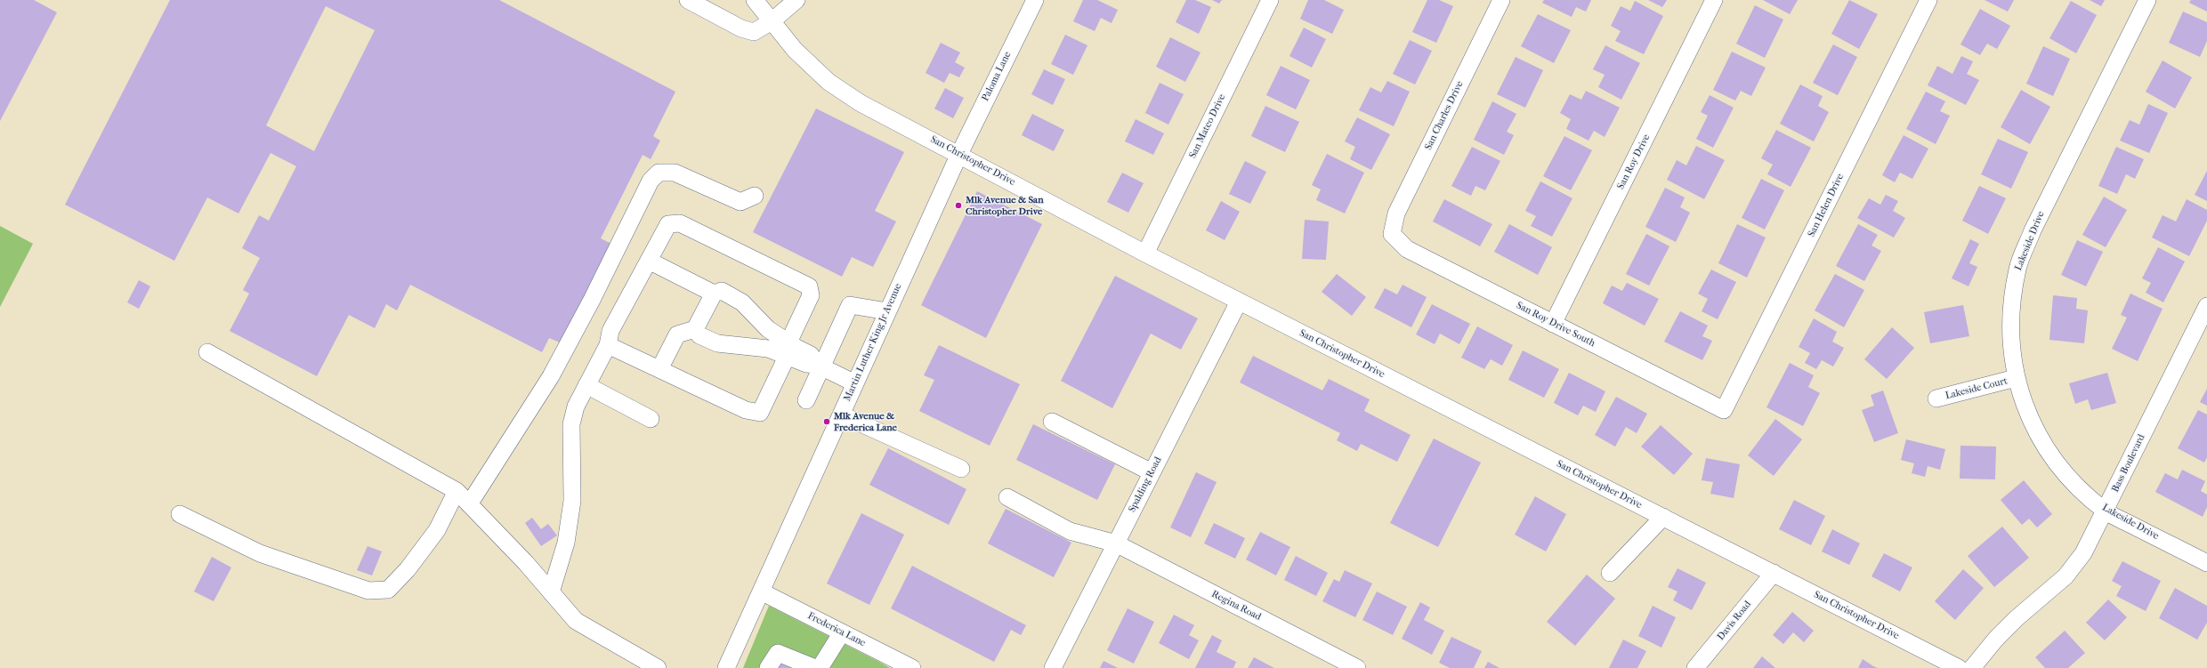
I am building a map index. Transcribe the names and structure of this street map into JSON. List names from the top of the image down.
{
  "streets": {
    "street": [
      "Paloma Lane",
      "San Charles Drive",
      "San Mateo Drive",
      "San Christopher Drive",
      "San Roy Drive",
      "San Helen Drive",
      "Lakeside Drive",
      "San Roy Drive South",
      "Martin Luther King Jr Avenue",
      "Lakeside Court",
      "Bass Boulevard",
      "Spalding Road",
      "Regina Road",
      "Davis Road",
      "Frederica Lane"
    ]
  },
  "crossings": [
    ["Paloma Lane", "San Christopher Drive"],
    ["Paloma Lane", "Martin Luther King Jr Avenue"],
    ["San Charles Drive", "San Roy Drive South"],
    ["San Mateo Drive", "San Christopher Drive"],
    ["San Christopher Drive", "Martin Luther King Jr Avenue"],
    ["San Christopher Drive", "Spalding Road"],
    ["San Christopher Drive", "Davis Road"],
    ["San Roy Drive", "San Roy Drive South"],
    ["San Helen Drive", "San Roy Drive South"],
    ["Lakeside Drive", "Lakeside Court"],
    ["Lakeside Drive", "Bass Boulevard"],
    ["Martin Luther King Jr Avenue", "Frederica Lane"],
    ["Spalding Road", "Regina Road"]
  ],
  "places": ["Mlk Avenue & San Christopher Drive", "Mlk Avenue & Frederica Lane"]
}
